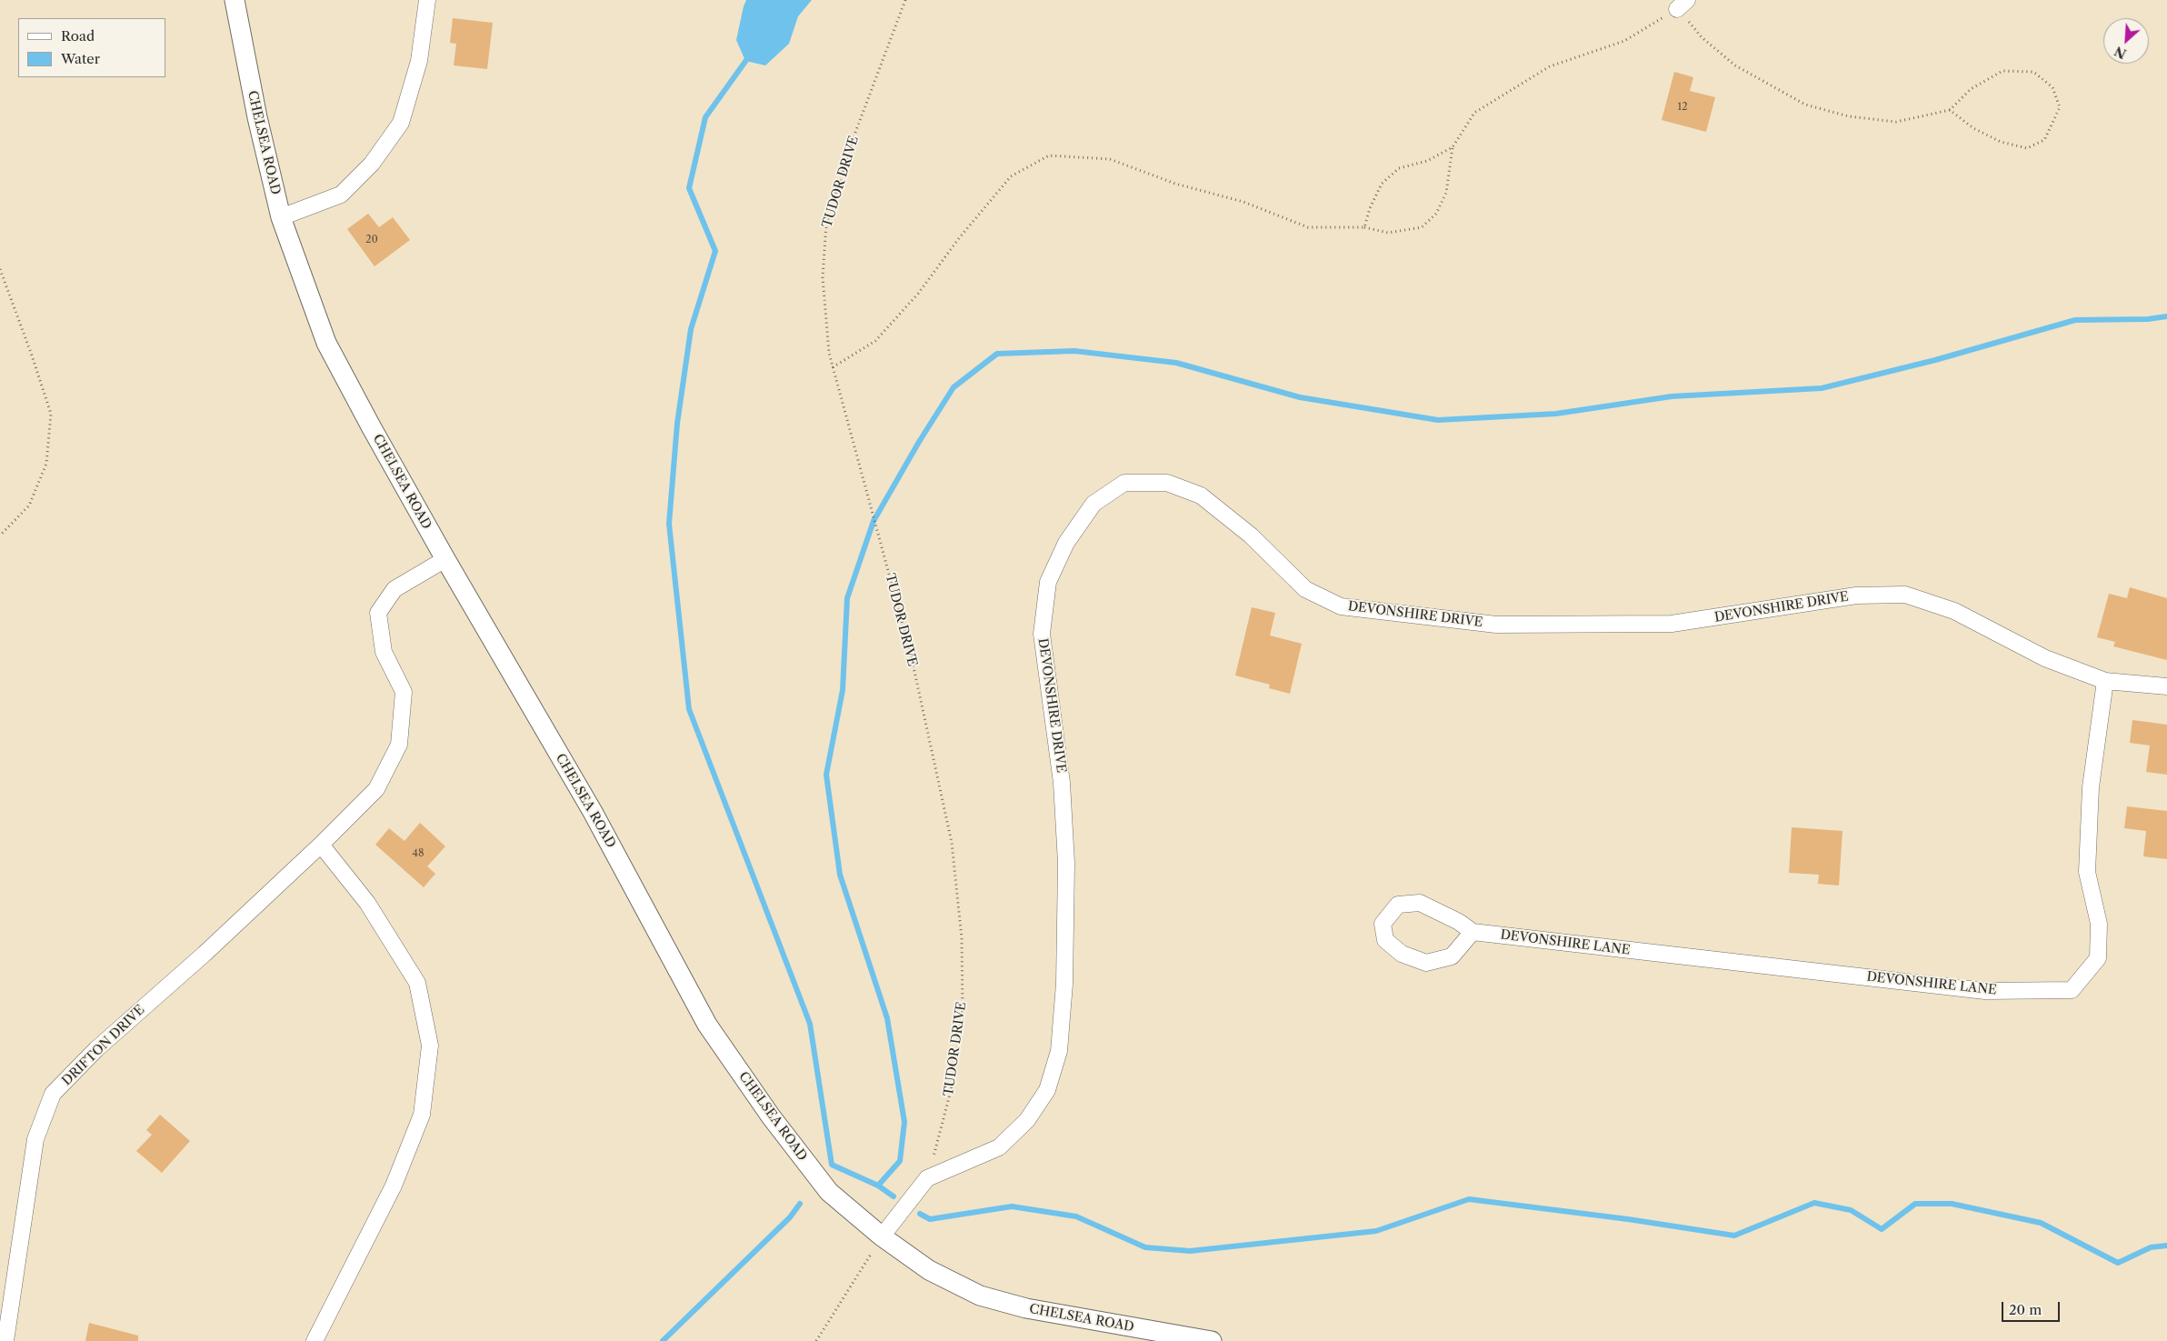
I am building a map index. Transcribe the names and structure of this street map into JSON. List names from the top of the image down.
{
  "streets": {
    "street": [
      "CHELSEA ROAD",
      "DEVONSHIRE DRIVE",
      "DEVONSHIRE LANE",
      "DRIFTON DRIVE"
    ],
    "path": ["TUDOR DRIVE"]
  },
  "crossings": [
    ["CHELSEA ROAD", "DRIFTON DRIVE"],
    ["TUDOR DRIVE", "DEVONSHIRE DRIVE"],
    ["DEVONSHIRE DRIVE", "DEVONSHIRE LANE"]
  ],
  "house_numbers": ["12", "20", "48"],
  "legend": ["Road", "Water"],
  "scale_bar": "20 m",
  "north": "bottom left"
}
